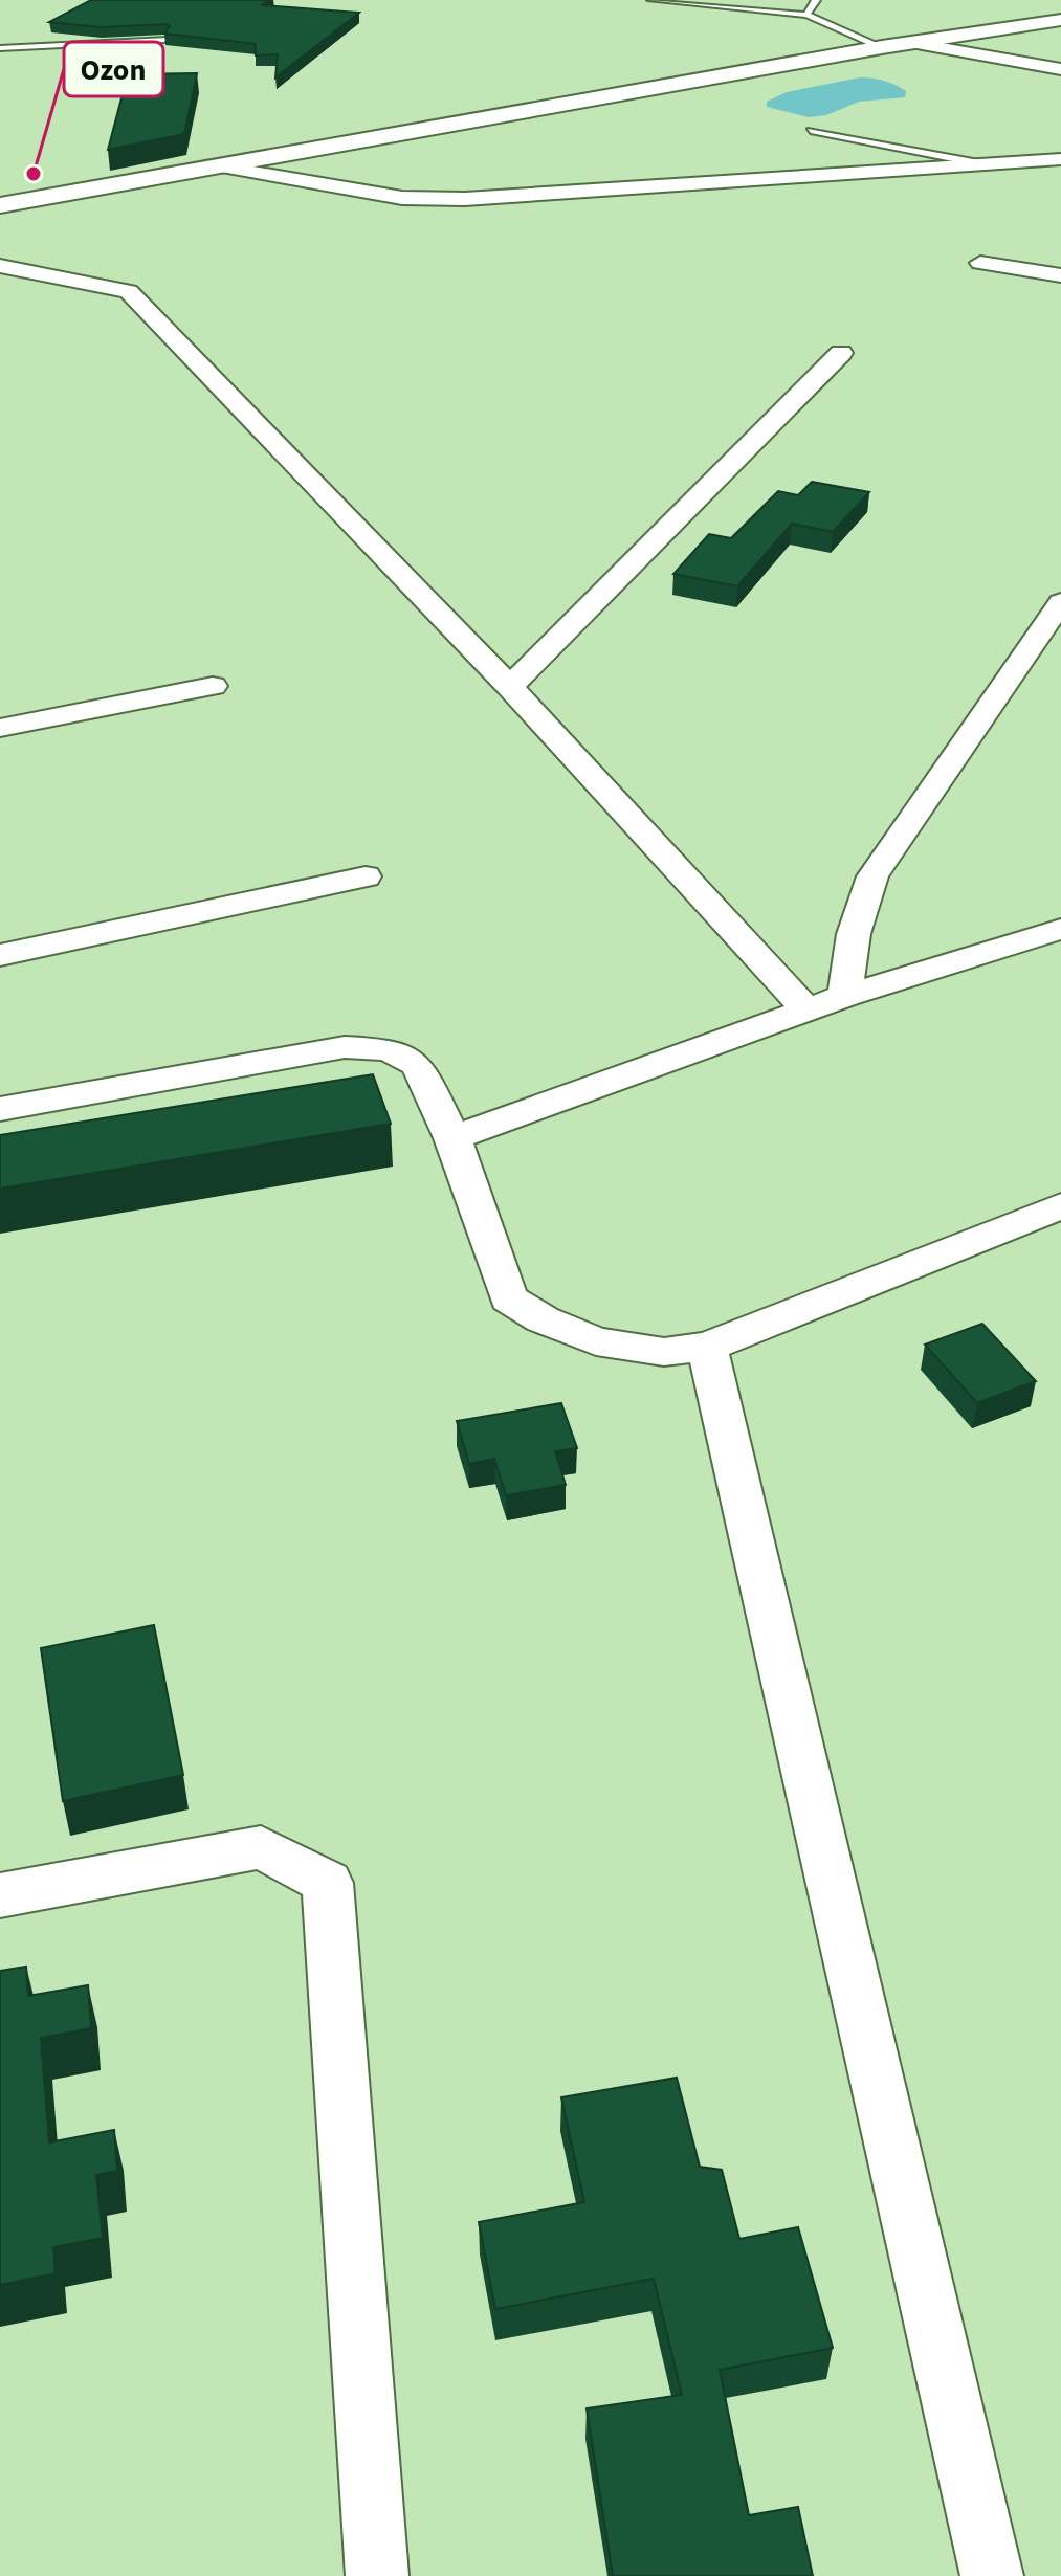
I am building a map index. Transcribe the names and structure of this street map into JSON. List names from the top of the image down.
{
  "places": ["Ozon"]
}
